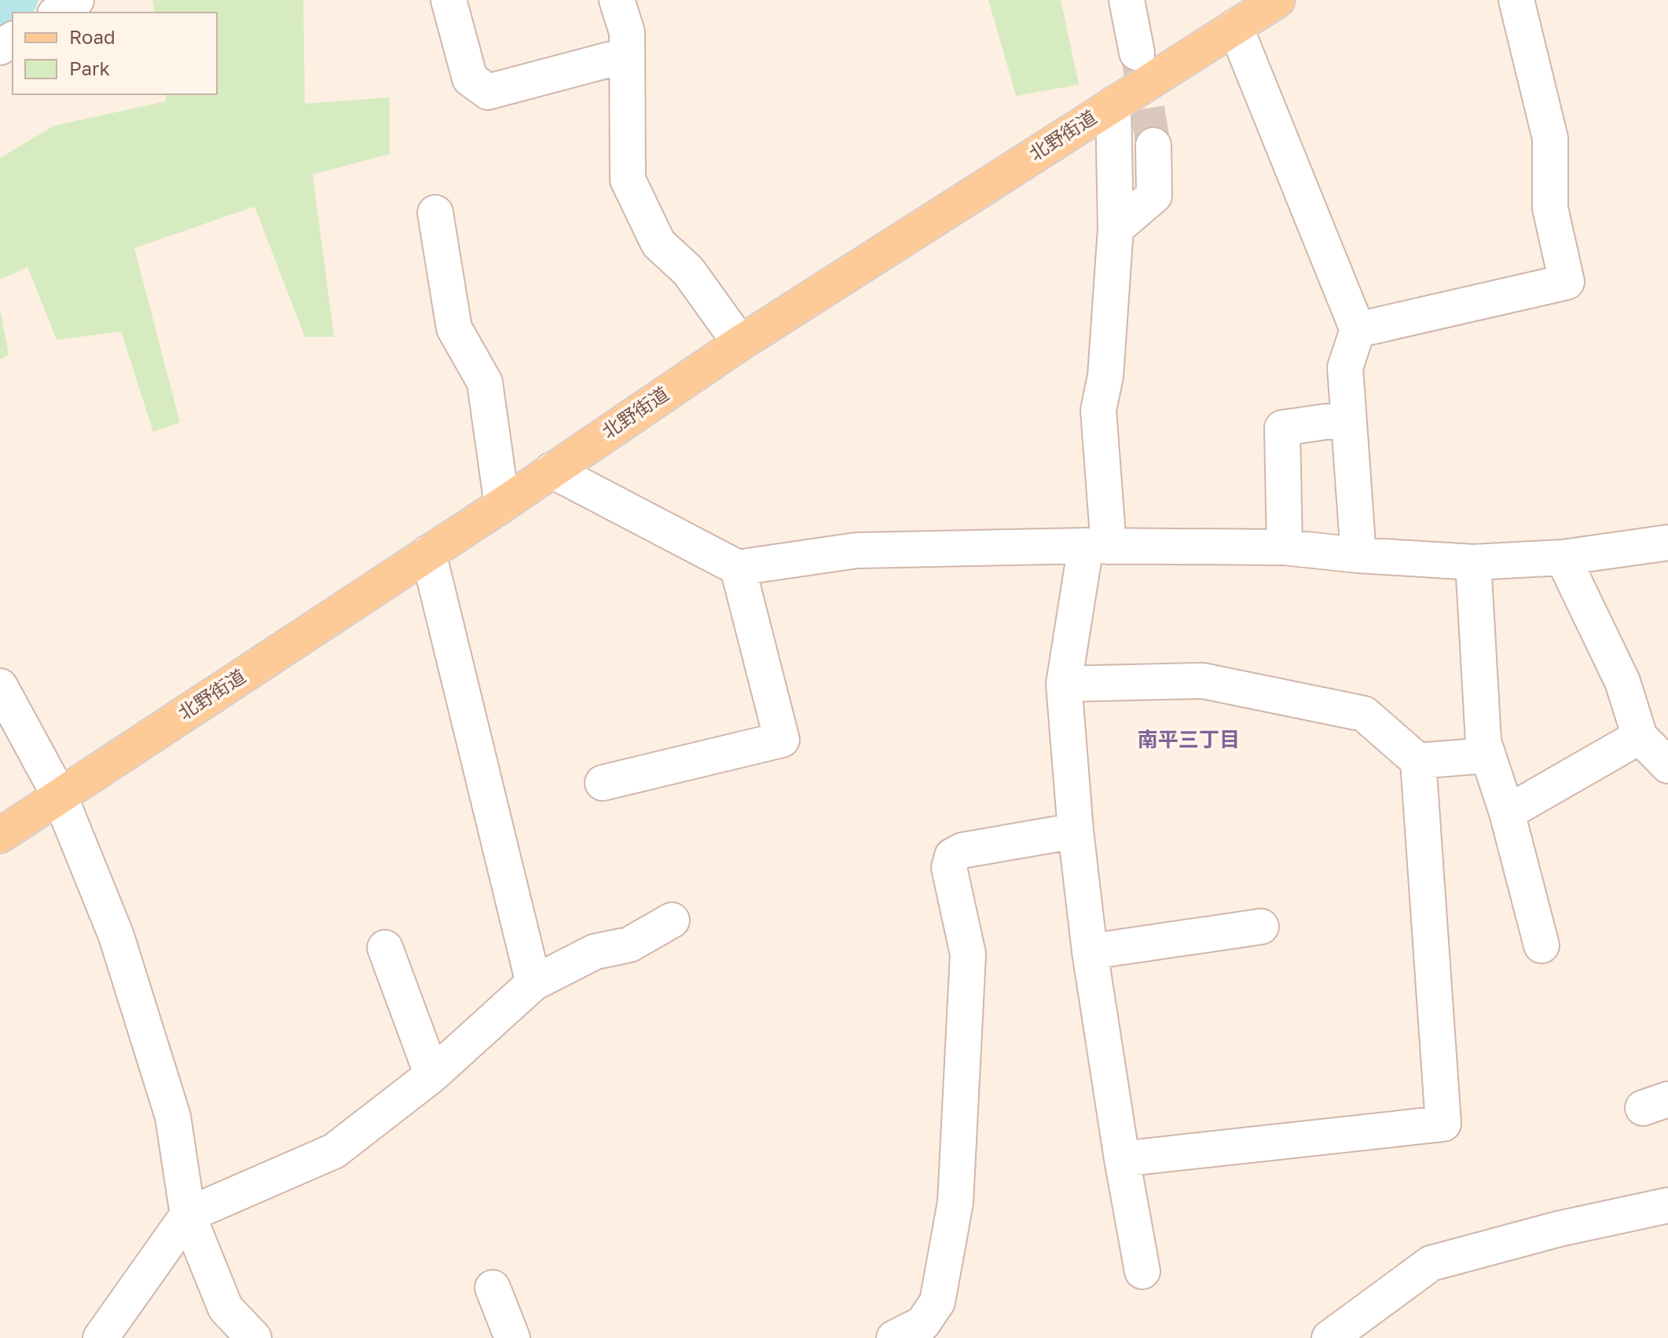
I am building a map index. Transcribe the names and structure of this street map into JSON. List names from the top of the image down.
{
  "streets": {
    "main road": ["北野街道"]
  },
  "districts": ["南平三丁目"],
  "legend": ["Road", "Park"]
}
